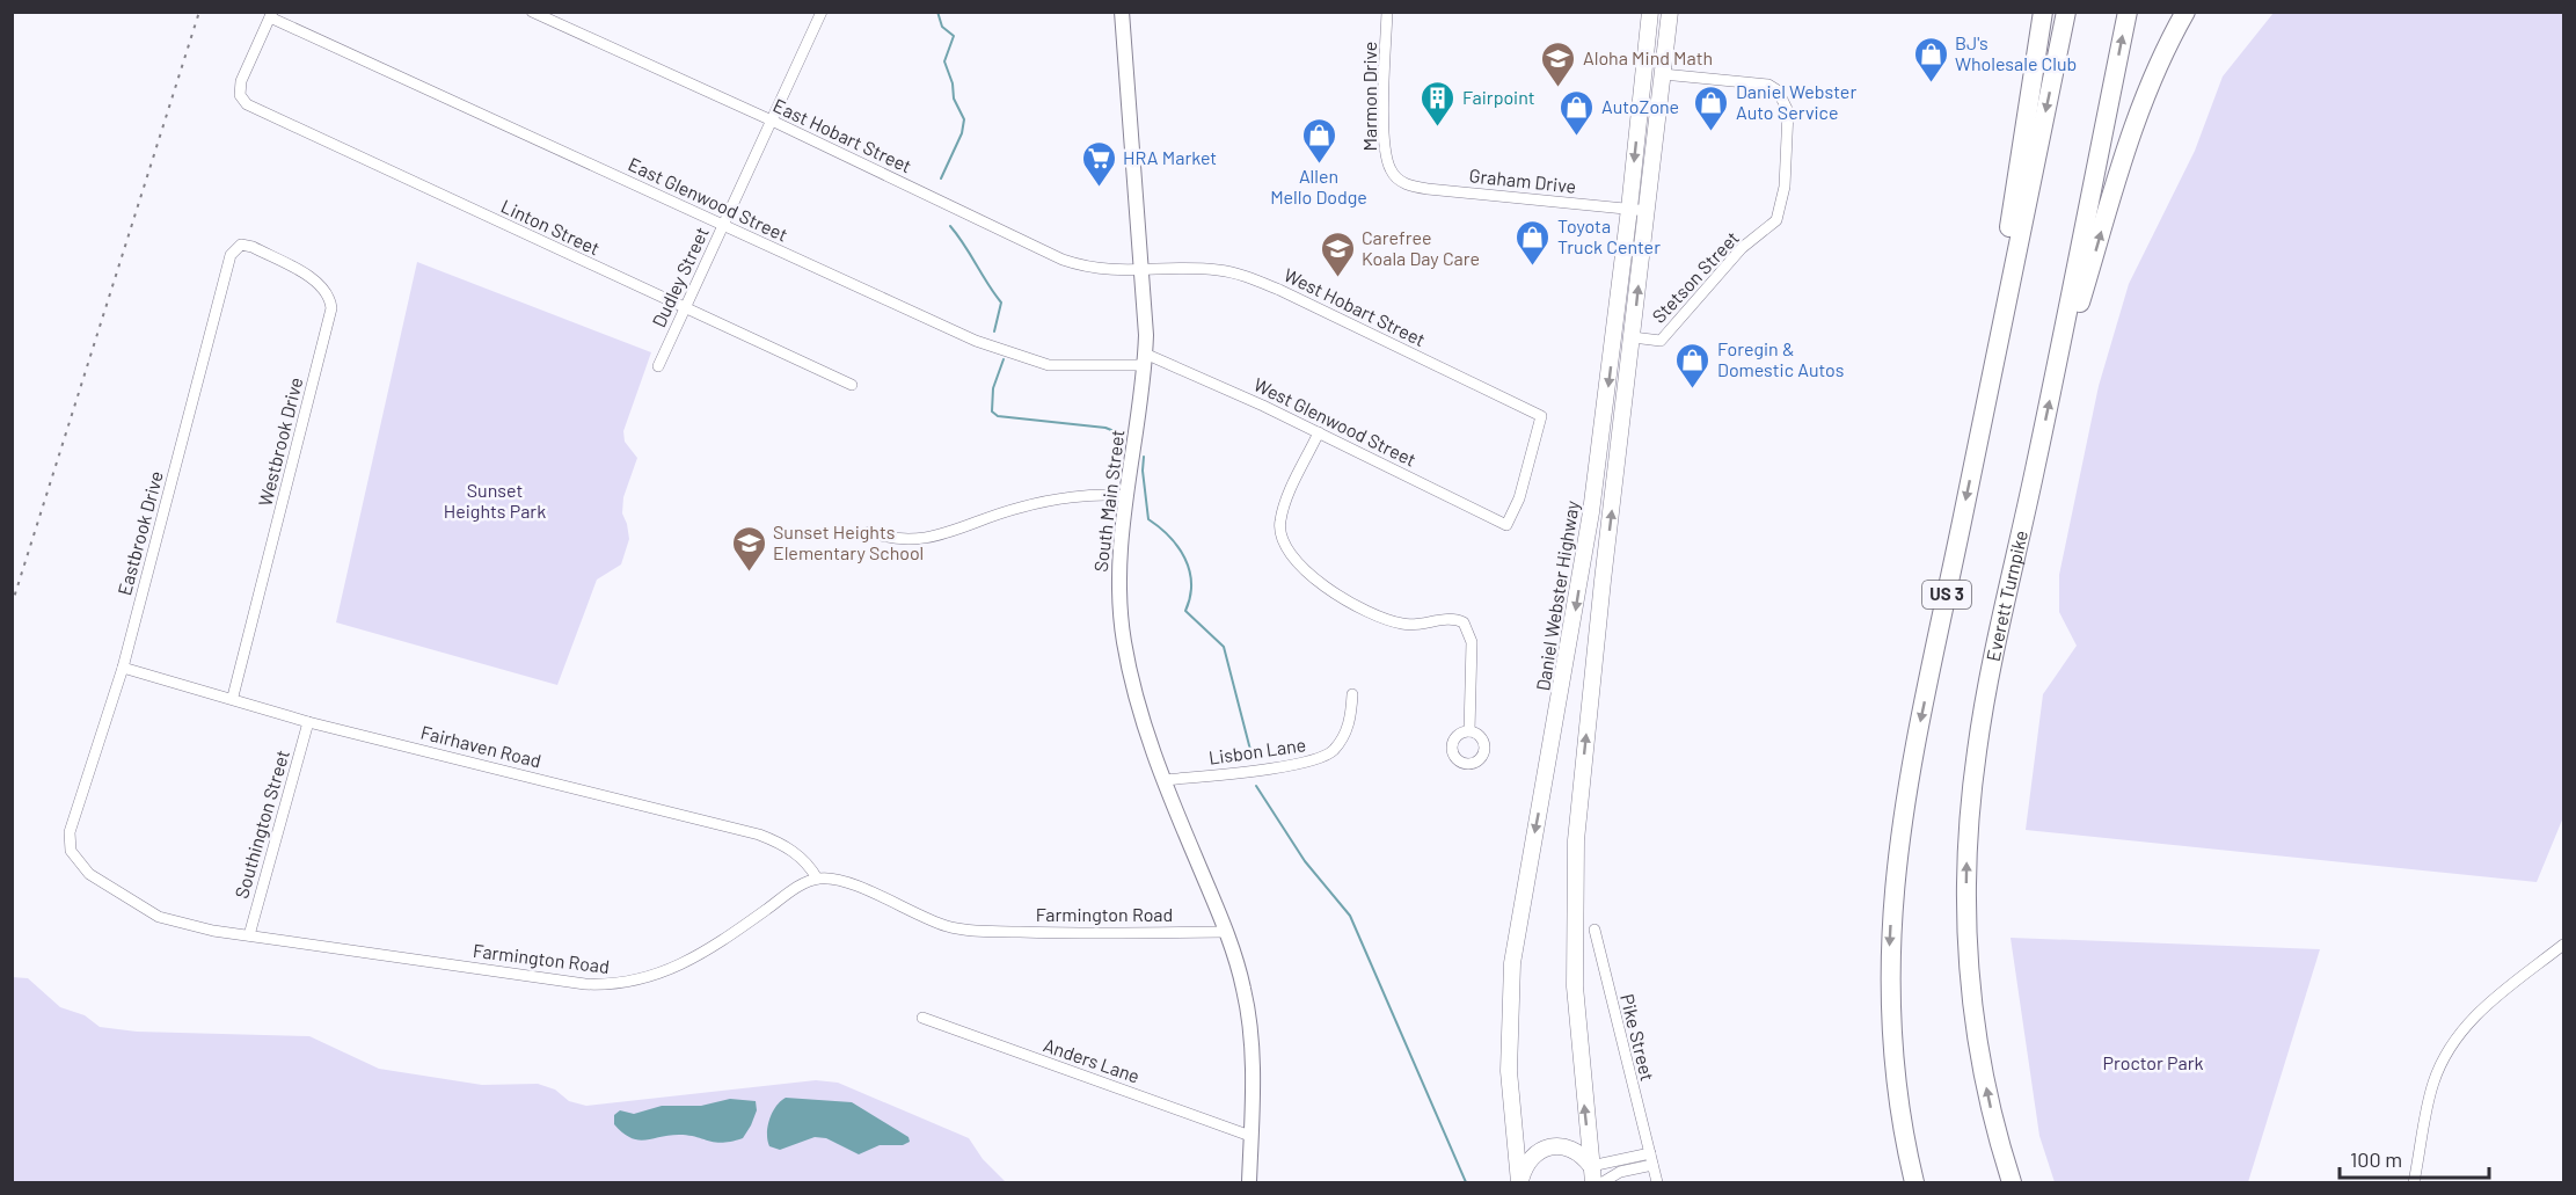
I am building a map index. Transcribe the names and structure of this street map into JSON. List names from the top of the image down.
{
  "streets": {
    "highway": ["US 3", "Everett Turnpike"],
    "main road": ["Daniel Webster Highway"],
    "street": [
      "Marmon Drive",
      "East Hobart Street",
      "Graham Drive",
      "East Glenwood Street",
      "Linton Street",
      "Dudley Street",
      "Stetson Street",
      "West Hobart Street",
      "West Glenwood Street",
      "Westbrook Drive",
      "South Main Street",
      "Eastbrook Drive",
      "Fairhaven Road",
      "Lisbon Lane",
      "Southington Street",
      "Farmington Road",
      "Pike Street",
      "Anders Lane"
    ]
  },
  "crossings": [
    ["Marmon Drive", "Graham Drive"],
    ["East Hobart Street", "Dudley Street"],
    ["East Hobart Street", "West Hobart Street"],
    ["East Hobart Street", "South Main Street"],
    ["Graham Drive", "Daniel Webster Highway"],
    ["East Glenwood Street", "Linton Street"],
    ["East Glenwood Street", "Dudley Street"],
    ["East Glenwood Street", "West Glenwood Street"],
    ["East Glenwood Street", "South Main Street"],
    ["Linton Street", "Dudley Street"],
    ["West Hobart Street", "West Glenwood Street"],
    ["West Hobart Street", "South Main Street"],
    ["West Glenwood Street", "South Main Street"],
    ["Westbrook Drive", "Eastbrook Drive"],
    ["Westbrook Drive", "Fairhaven Road"],
    ["South Main Street", "Lisbon Lane"],
    ["South Main Street", "Farmington Road"],
    ["South Main Street", "Anders Lane"],
    ["Eastbrook Drive", "Fairhaven Road"],
    ["Eastbrook Drive", "Farmington Road"],
    ["Fairhaven Road", "Southington Street"],
    ["Fairhaven Road", "Farmington Road"],
    ["Southington Street", "Farmington Road"]
  ],
  "parks": ["Sunset Heights Park", "Proctor Park"],
  "places": {
    "shop": [
      "BJ's Wholesale Club",
      "Daniel Webster Auto Service",
      "AutoZone",
      "Allen Mello Dodge",
      "Toyota Truck Center",
      "Foregin & Domestic Autos"
    ],
    "school or university": ["Aloha Mind Math", "Carefree Koala Day Care", "Sunset Heights Elementary School"],
    "building": ["Fairpoint"],
    "supermarket": ["HRA Market"]
  },
  "scale_bar": "100 m"
}
